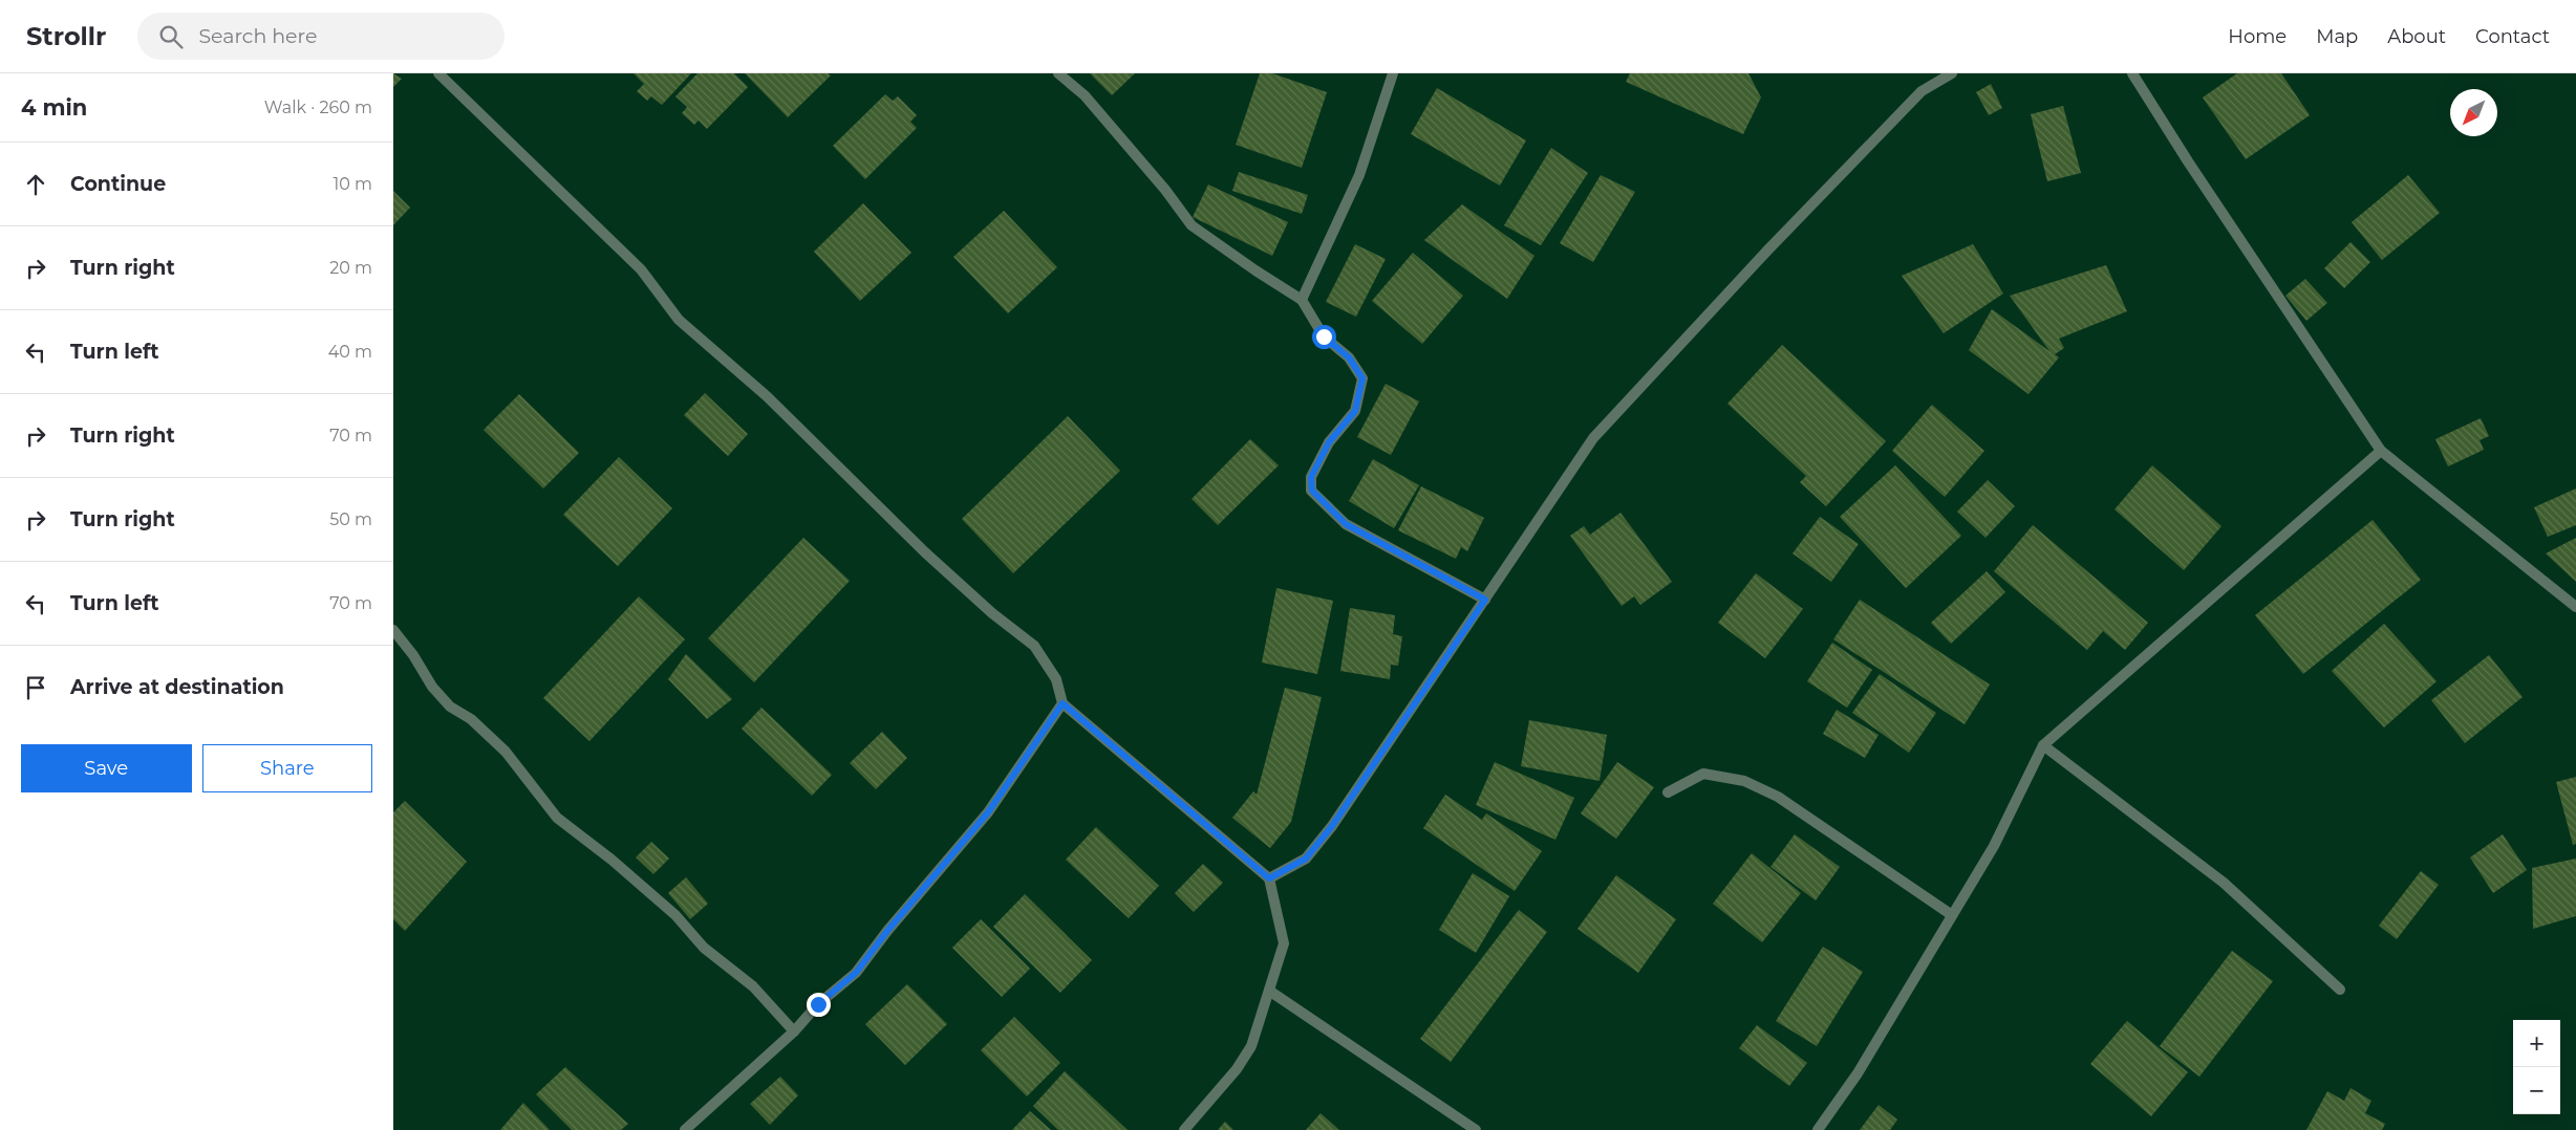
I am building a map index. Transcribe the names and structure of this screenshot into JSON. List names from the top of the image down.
{
  "north": "bottom left",
  "page": {
    "header": "Strollr",
    "search": "Search here",
    "nav": [
      "Home",
      "Map",
      "About",
      "Contact"
    ],
    "heading": ["4 min", "Walk · 260 m"],
    "list": [
      ["Continue", "10 m"],
      ["Turn right", "20 m"],
      ["Turn left", "40 m"],
      ["Turn right", "70 m"],
      ["Turn right", "50 m"],
      ["Turn left", "70 m"],
      "Arrive at destination"
    ],
    "buttons": ["Save", "Share"],
    "map_buttons": ["+", "−"]
  }
}
